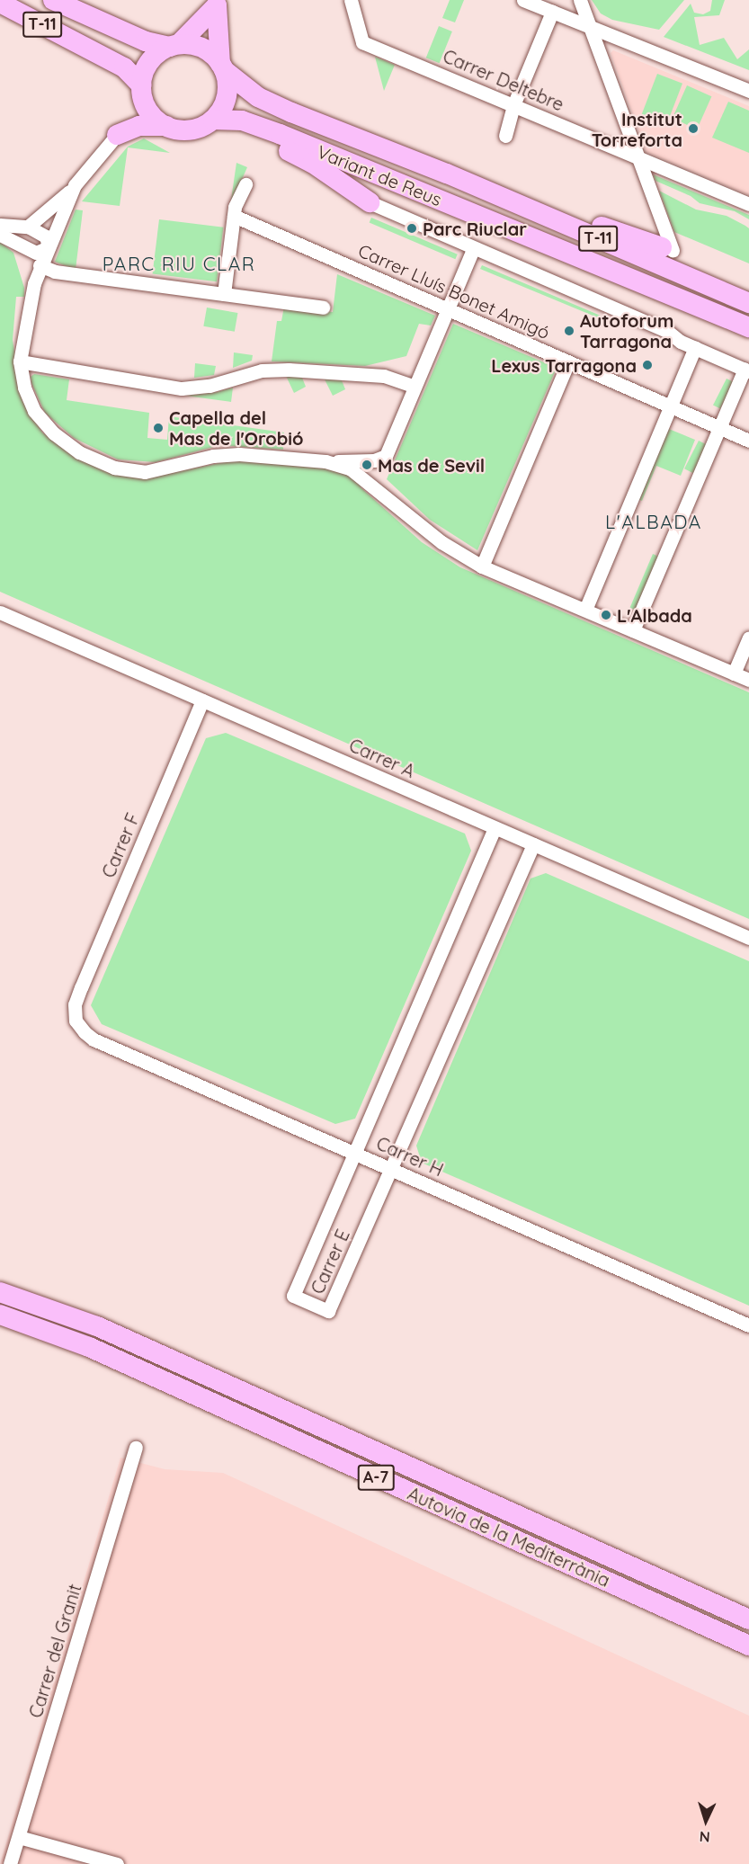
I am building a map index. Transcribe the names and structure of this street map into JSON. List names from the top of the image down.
{
  "streets": {
    "highway": [
      "T-11",
      "Variant de Reus",
      "A-7",
      "Autovia de la Mediterrània"
    ],
    "street": [
      "Carrer Deltebre",
      "Carrer Lluís Bonet Amigó",
      "Carrer A",
      "Carrer F",
      "Carrer H",
      "Carrer E",
      "Carrer del Granit"
    ]
  },
  "crossings": [
    ["T-11", "Variant de Reus"],
    ["Carrer A", "Carrer F"],
    ["Carrer A", "Carrer E"],
    ["Carrer F", "Carrer H"],
    ["Carrer H", "Carrer E"]
  ],
  "districts": ["PARC RIU CLAR", "L'ALBADA"],
  "places": [
    "Institut Torreforta",
    "Parc Riuclar",
    "Autoforum Tarragona",
    "Lexus Tarragona",
    "Capella del Mas de l'Orobió",
    "Mas de Sevil",
    "L'Albada"
  ],
  "north": "bottom"
}
